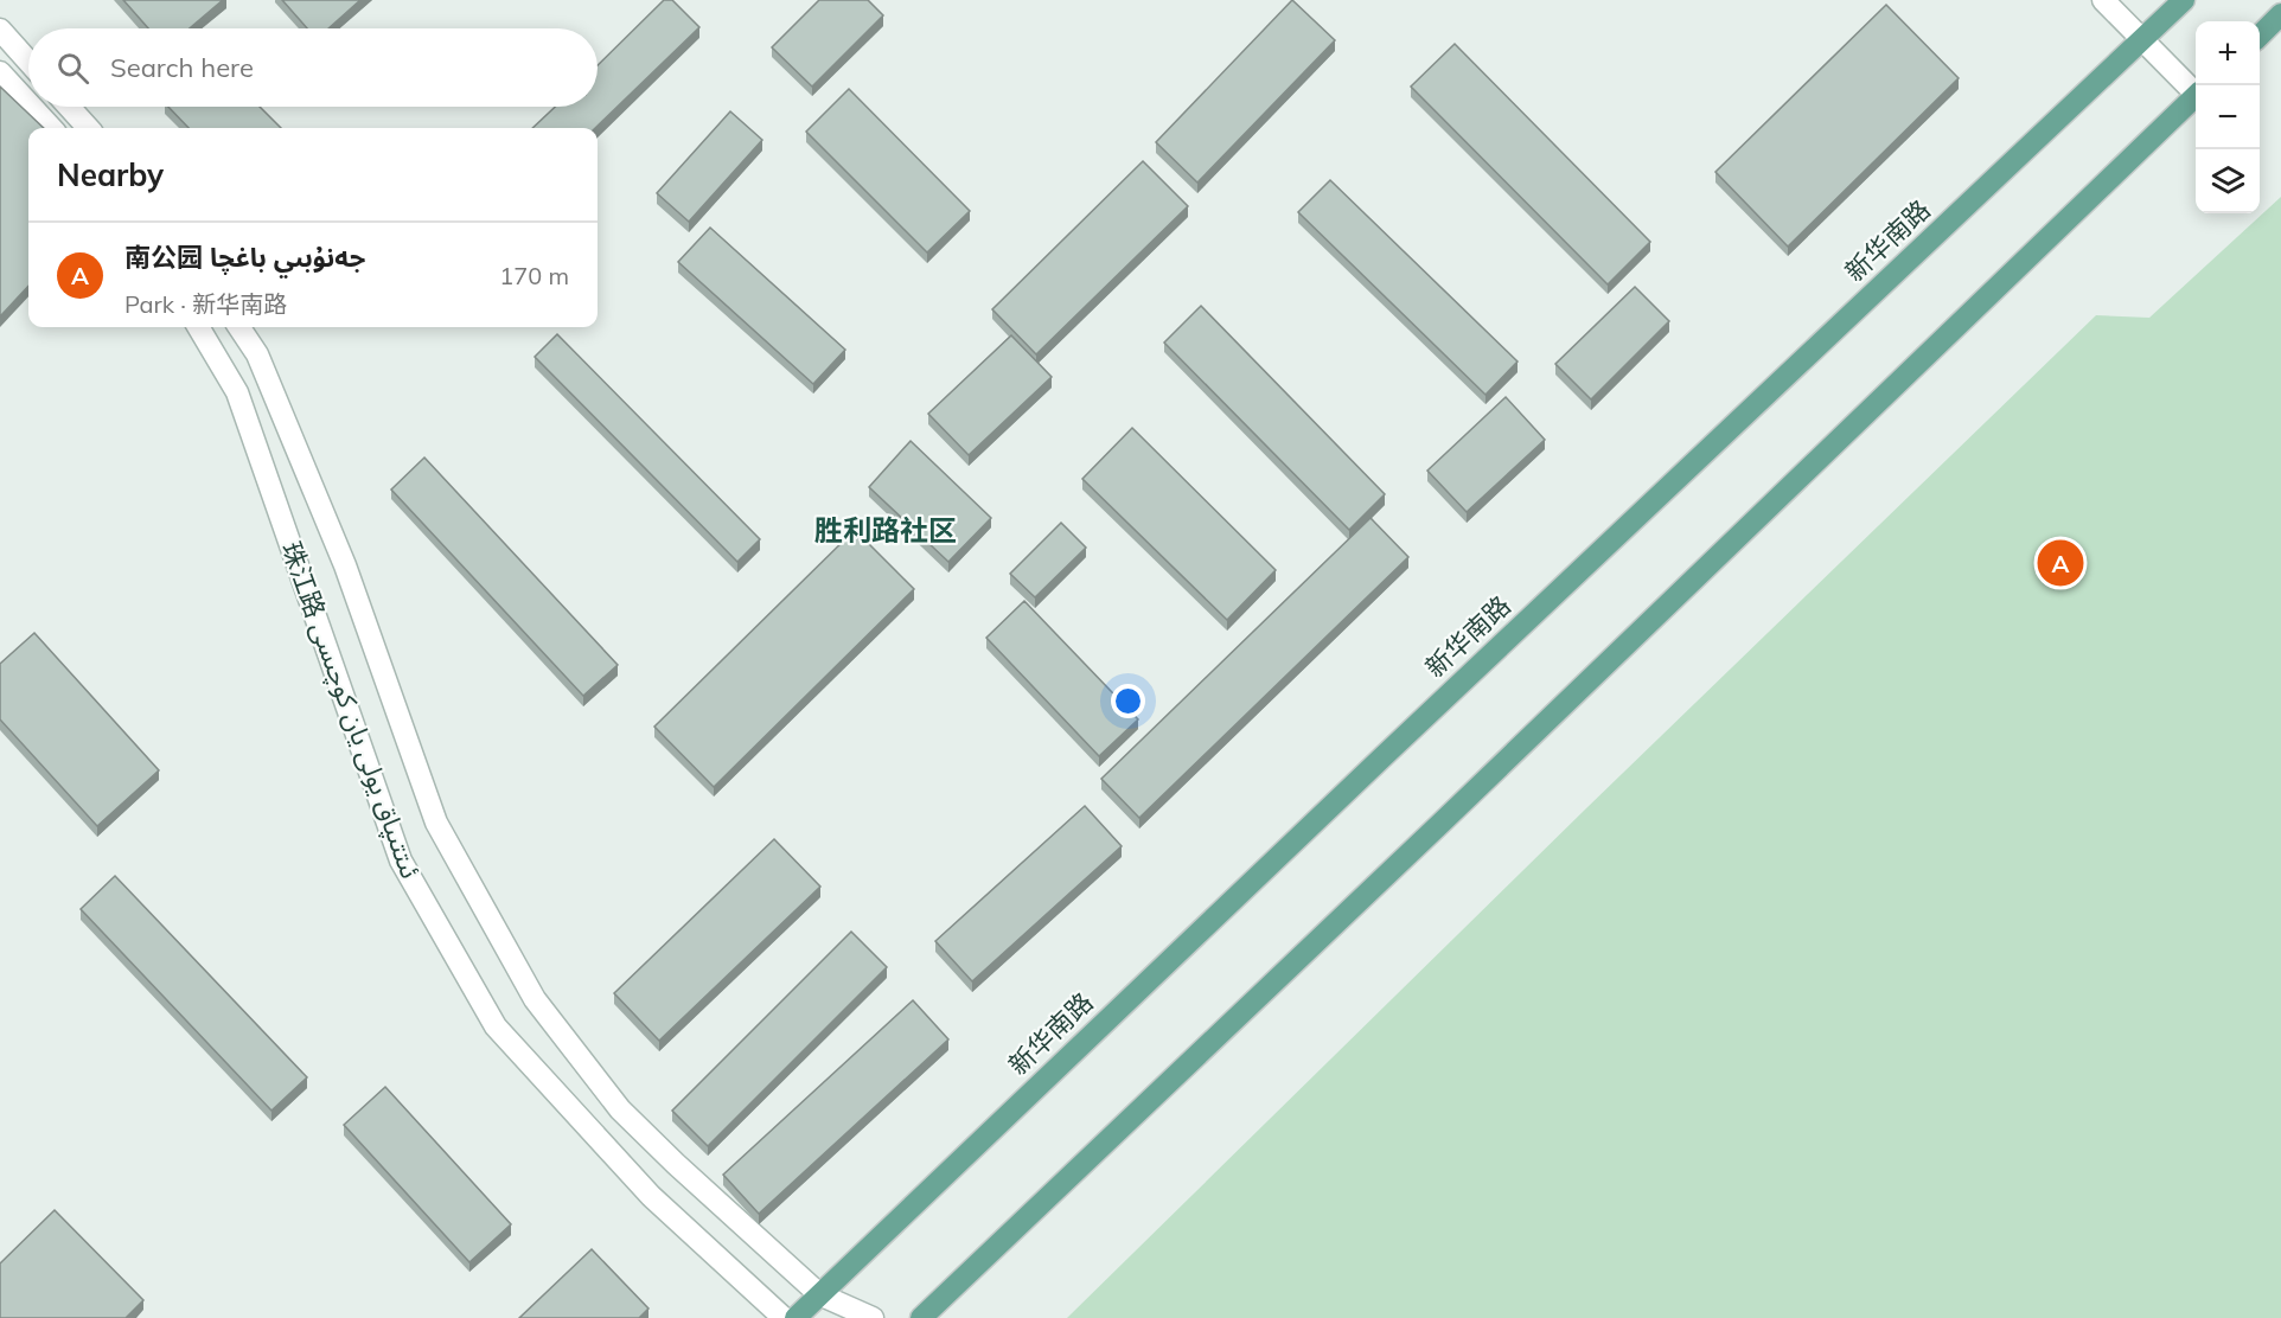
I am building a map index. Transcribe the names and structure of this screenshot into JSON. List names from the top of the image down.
{
  "streets": {
    "main road": ["新华南路"],
    "street": ["珠江路 ئىتتىپاق يولى يان كوچىسى"]
  },
  "crossings": [
    ["新华南路", "珠江路 ئىتتىپاق يولى يان كوچىسى"]
  ],
  "districts": ["胜利路社区"],
  "page": {
    "map_buttons": ["+", "−"],
    "search": "Search here",
    "heading": "Nearby",
    "list": [
      {
        "mark": "A",
        "name": "南公园 جەنۇبىي باغچا",
        "note": "Park · 新华南路",
        "value": "170 m"
      }
    ],
    "pins": "A"
  }
}
